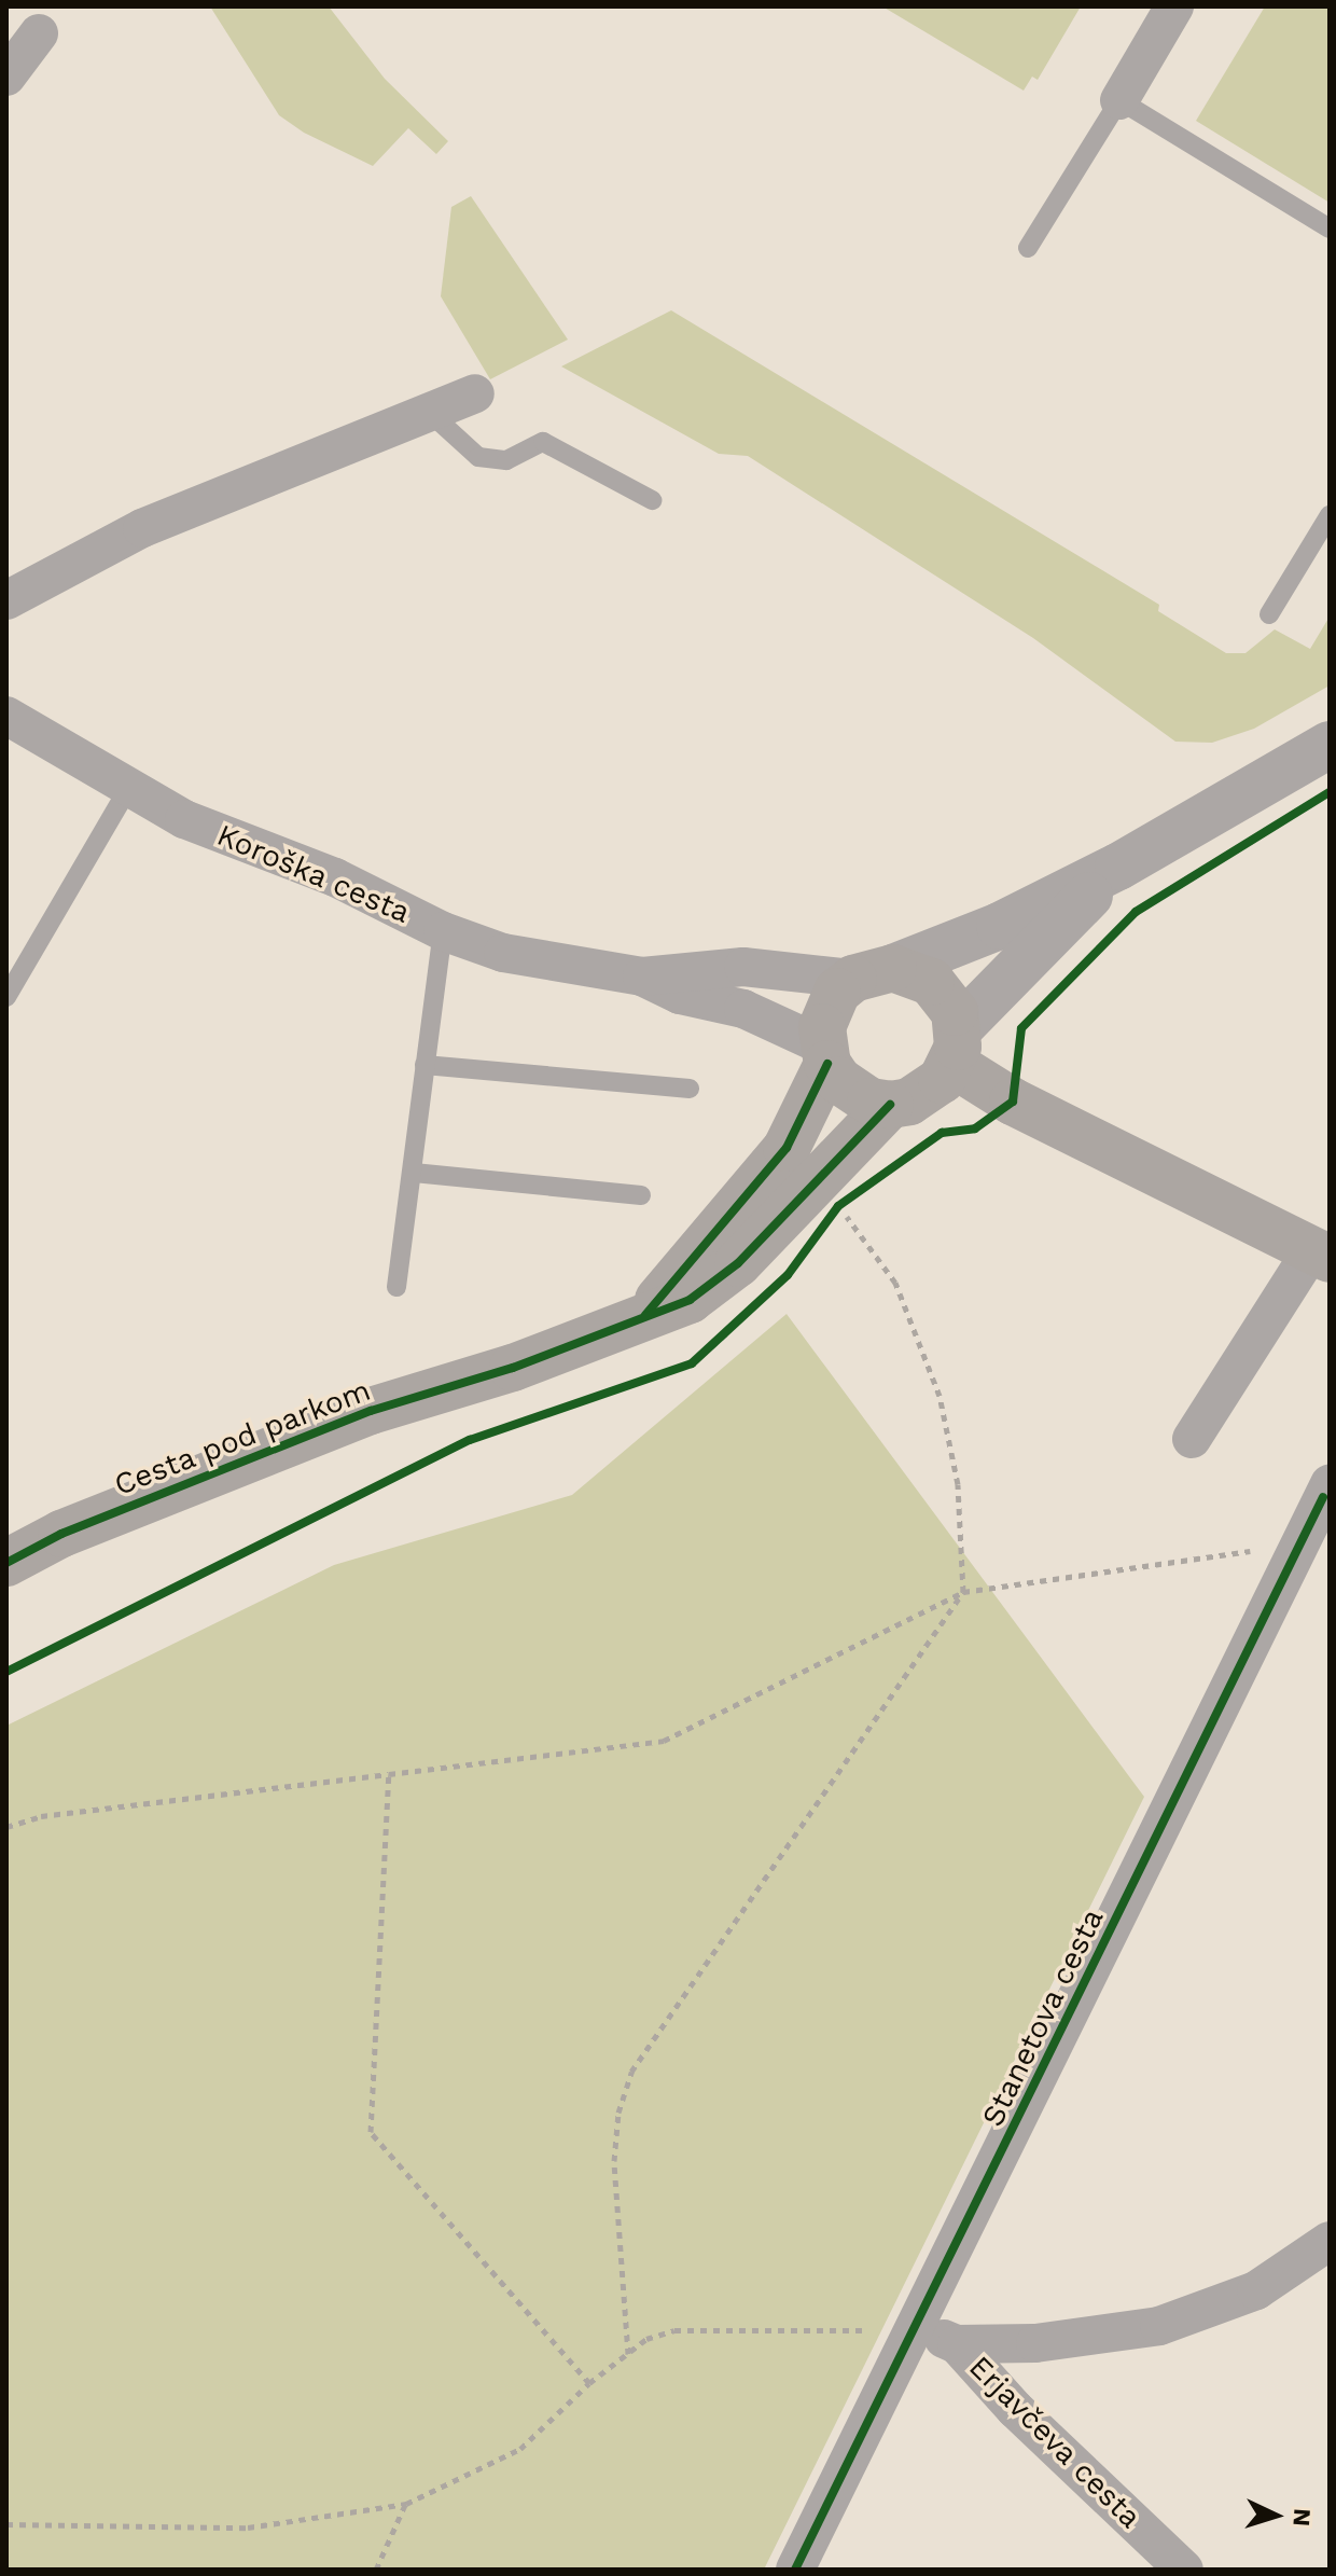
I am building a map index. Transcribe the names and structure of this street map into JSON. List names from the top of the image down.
{
  "streets": {
    "main road": ["Cesta pod parkom"],
    "street": ["Koroška cesta", "Stanetova cesta", "Erjavčeva cesta"]
  },
  "crossings": [
    ["Stanetova cesta", "Erjavčeva cesta"]
  ],
  "north": "right"
}
